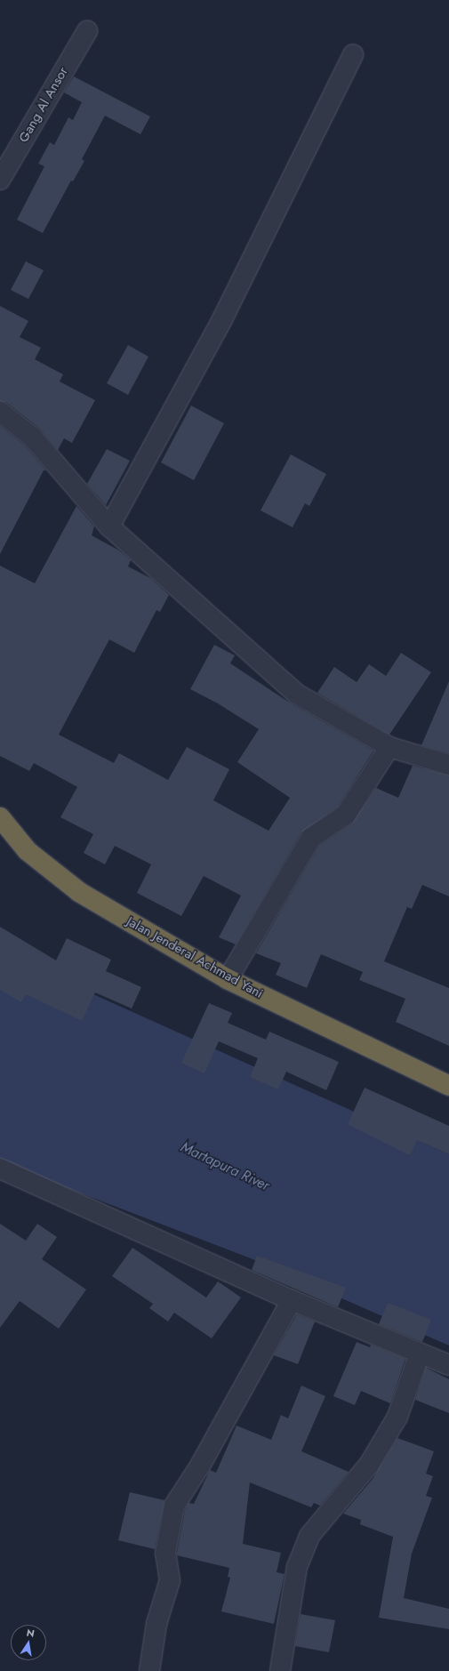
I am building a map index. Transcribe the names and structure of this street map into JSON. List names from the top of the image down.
{
  "streets": {
    "highway": ["Jalan Jenderal Achmad Yani"],
    "street": ["Gang Al Ansor"]
  },
  "water": ["Martapura River"],
  "north": "top"
}
